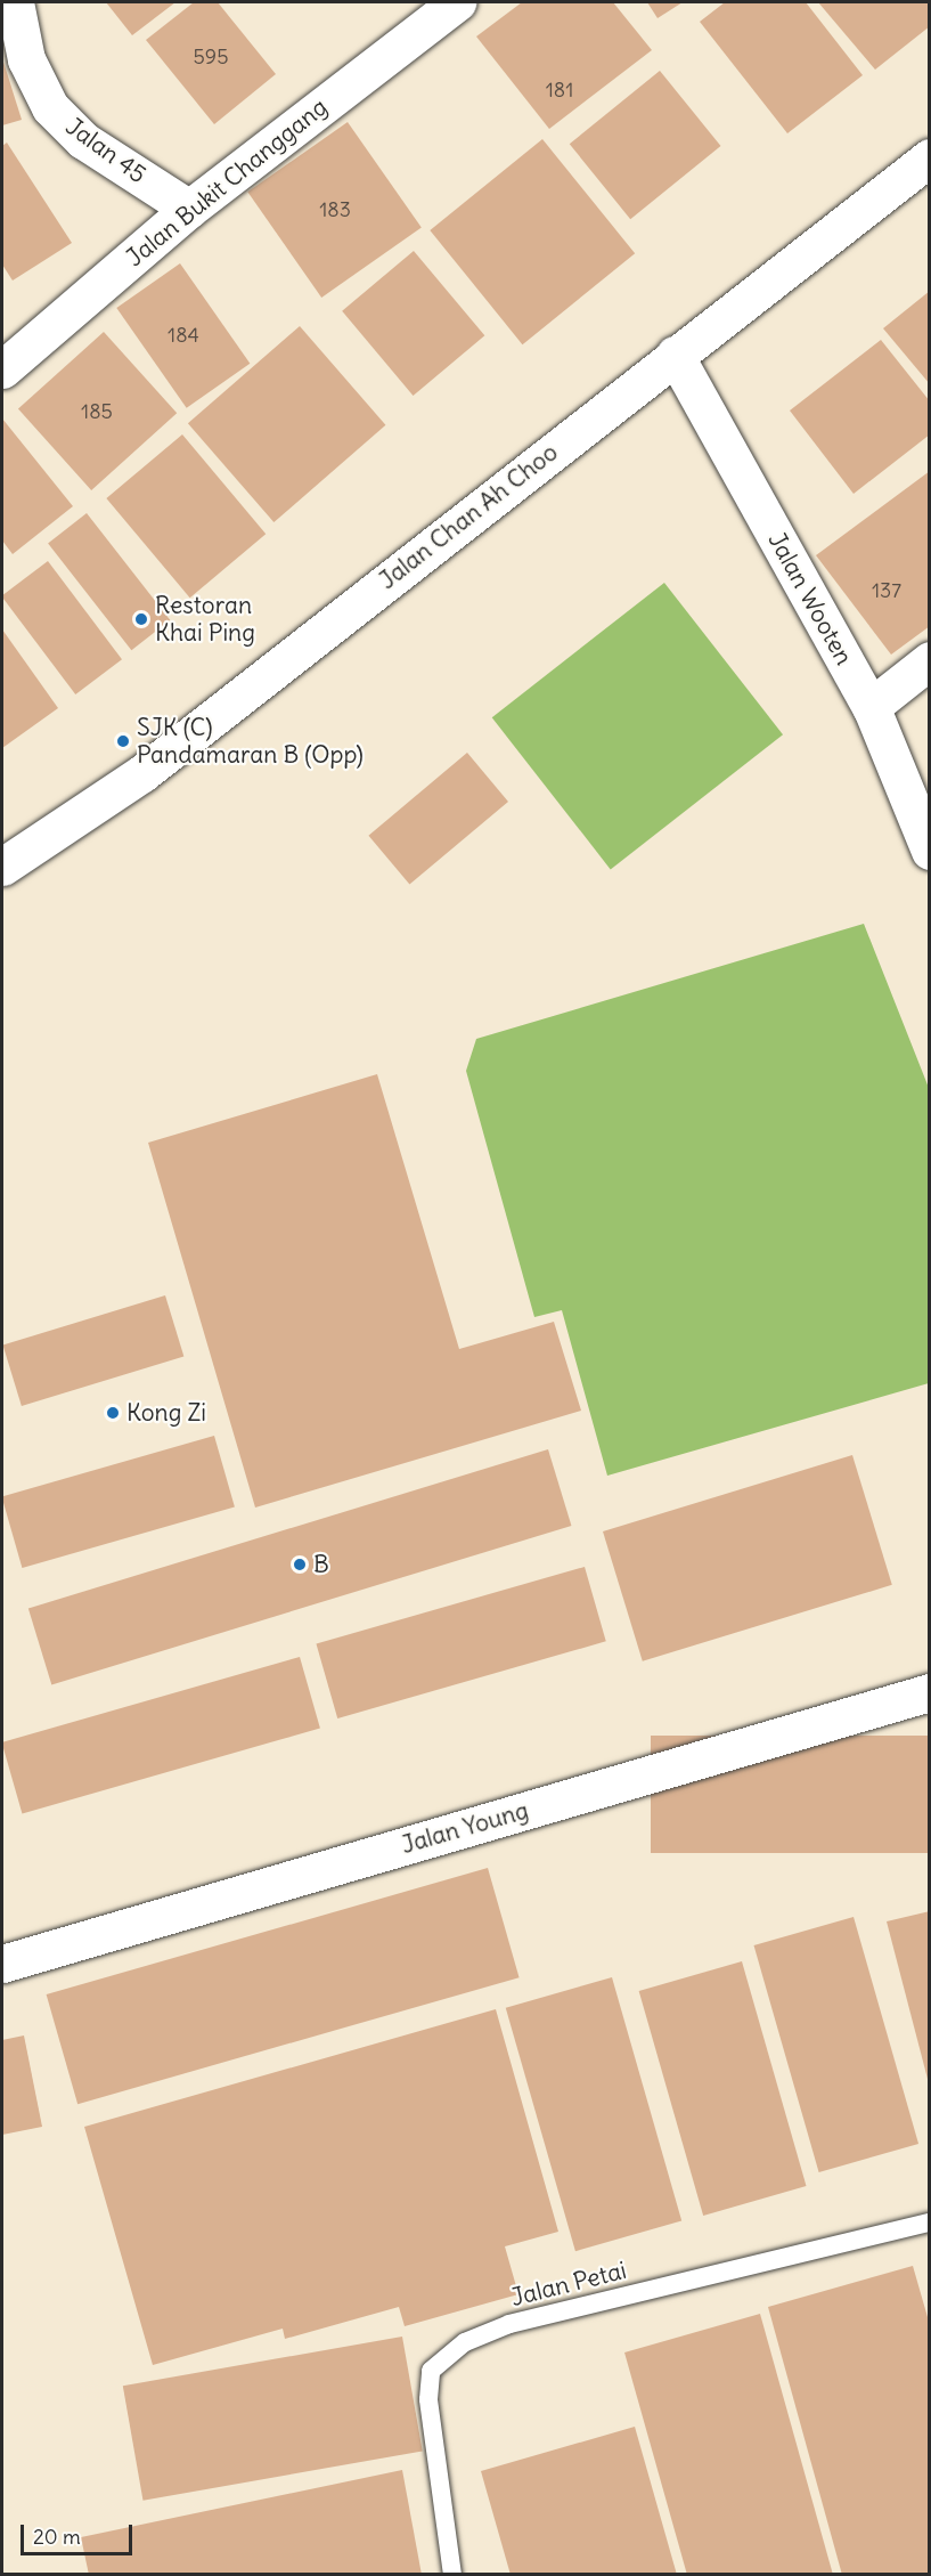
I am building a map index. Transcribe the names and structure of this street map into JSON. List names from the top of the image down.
{
  "streets": {
    "street": [
      "Jalan 45",
      "Jalan Bukit Changgang",
      "Jalan Chan Ah Choo",
      "Jalan Wooten",
      "Jalan Young"
    ],
    "lane": ["Jalan Petai"]
  },
  "crossings": [
    ["Jalan 45", "Jalan Bukit Changgang"],
    ["Jalan Chan Ah Choo", "Jalan Wooten"]
  ],
  "places": [
    "Restoran Khai Ping",
    "SJK (C) Pandamaran B (Opp)",
    "Kong Zi",
    "B"
  ],
  "house_numbers": [
    "595",
    "181",
    "183",
    "184",
    "185",
    "137"
  ],
  "scale_bar": "20 m"
}
